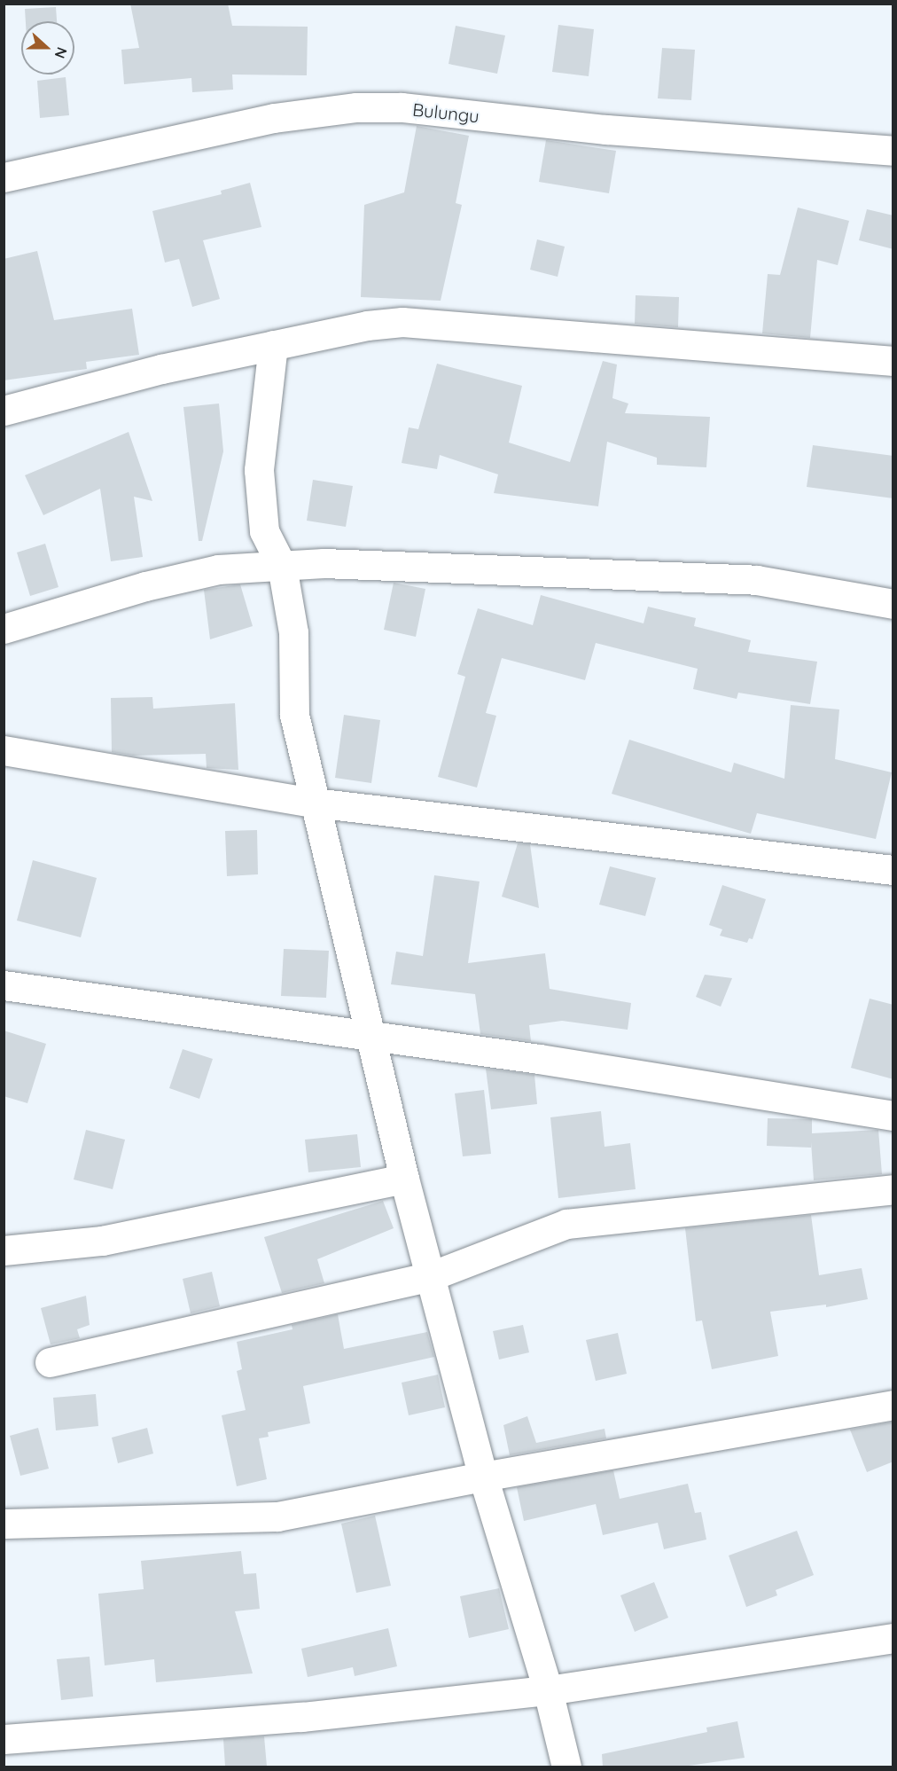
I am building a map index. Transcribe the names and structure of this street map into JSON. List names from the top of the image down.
{
  "streets": {
    "street": ["Bulungu"]
  },
  "north": "right"
}
